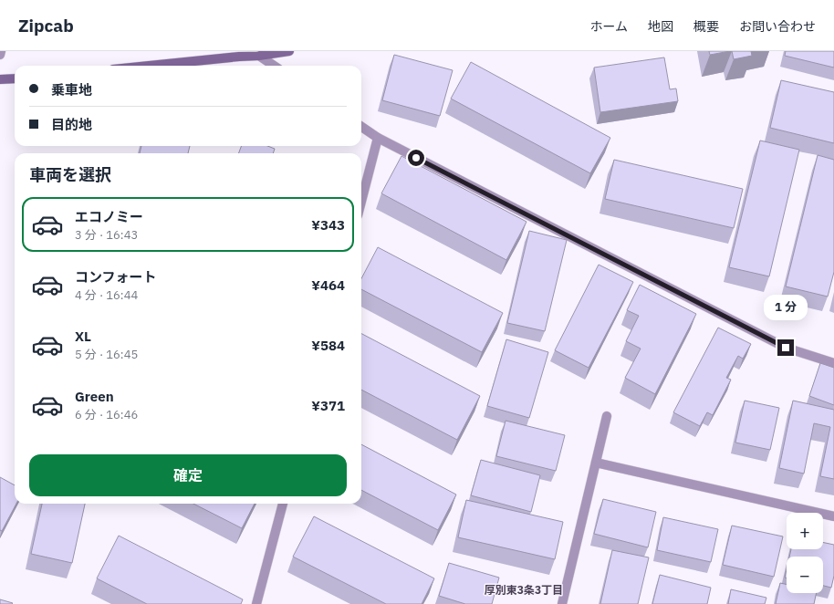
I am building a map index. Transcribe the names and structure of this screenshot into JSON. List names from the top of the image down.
{
  "districts": ["厚別東3条3丁目"],
  "page": {
    "header": "Zipcab",
    "nav": [
      "ホーム",
      "地図",
      "概要",
      "お問い合わせ"
    ],
    "banner": ["乗車地", "目的地"],
    "heading": "車両を選択",
    "list": [
      {
        "name": "エコノミー",
        "note": "3 分 · 16:43",
        "value": "¥343"
      },
      {
        "name": "コンフォート",
        "note": "4 分 · 16:44",
        "value": "¥464"
      },
      {
        "name": "XL",
        "note": "5 分 · 16:45",
        "value": "¥584"
      },
      {
        "name": "Green",
        "note": "6 分 · 16:46",
        "value": "¥371"
      }
    ],
    "bubble": "1 分",
    "buttons": "確定",
    "map_buttons": ["+", "−"]
  }
}
